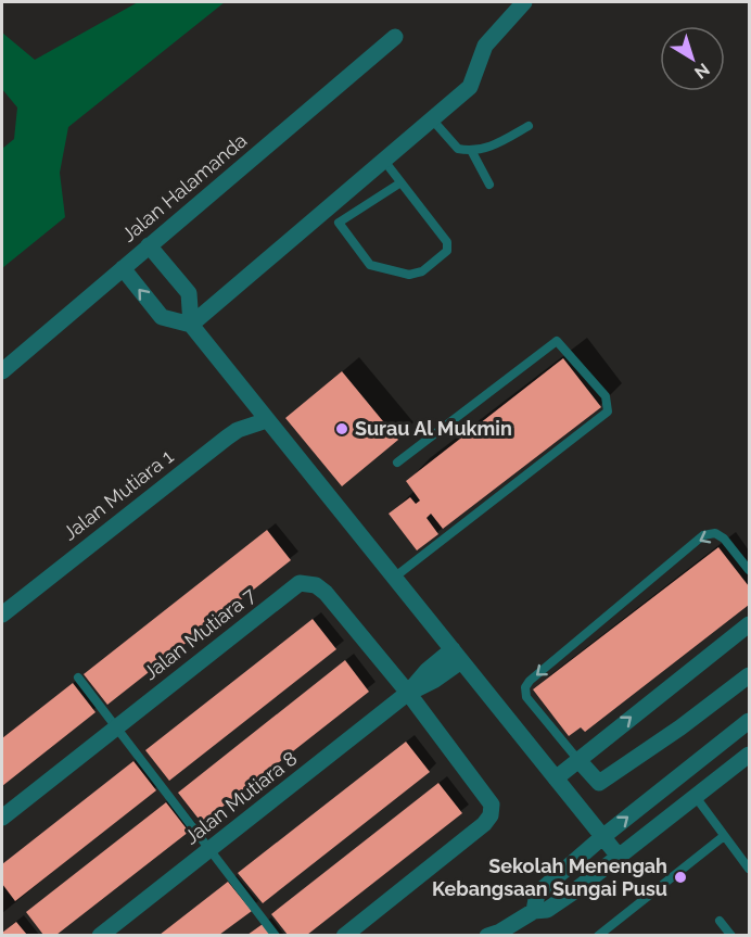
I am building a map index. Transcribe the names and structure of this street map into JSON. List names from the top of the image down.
{
  "streets": {
    "street": [
      "Jalan Halamanda",
      "Jalan Mutiara 1",
      "Jalan Mutiara 7",
      "Jalan Mutiara 8"
    ]
  },
  "crossings": [
    ["Jalan Mutiara 7", "Jalan Mutiara 8"]
  ],
  "places": ["Surau Al Mukmin", "Sekolah Menengah Kebangsaan Sungai Pusu"],
  "north": "bottom right"
}
